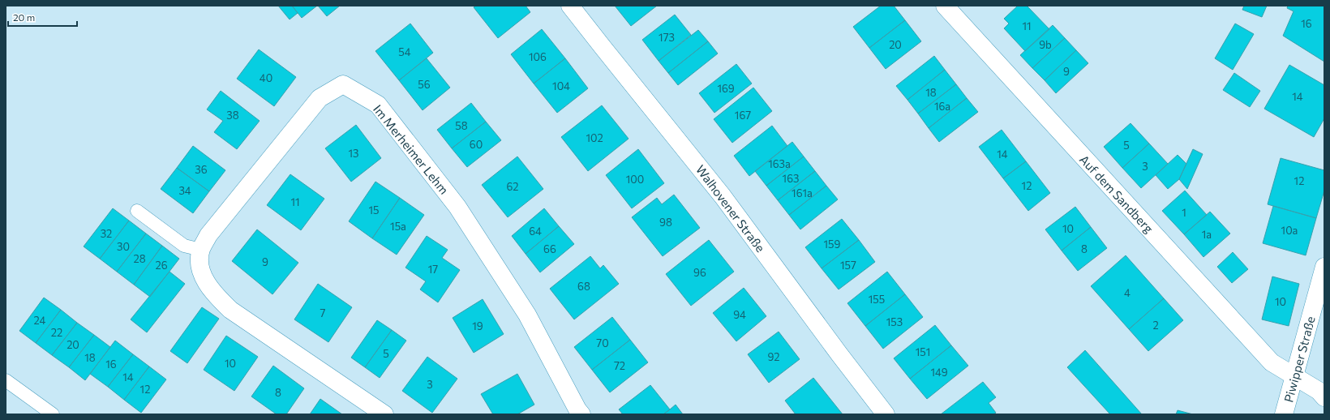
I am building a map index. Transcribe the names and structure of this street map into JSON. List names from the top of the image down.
{
  "streets": {
    "street": [
      "Im Merheimer Lehm",
      "Auf dem Sandberg",
      "Walhovener Straße",
      "Piwipper Straße"
    ]
  },
  "crossings": [
    ["Auf dem Sandberg", "Piwipper Straße"]
  ],
  "house_numbers": [
    "16",
    "11",
    "173",
    "20",
    "9b",
    "54",
    "106",
    "9",
    "40",
    "56",
    "104",
    "169",
    "18",
    "14",
    "16a",
    "38",
    "167",
    "58",
    "102",
    "60",
    "5",
    "13",
    "14",
    "163a",
    "3",
    "36",
    "163",
    "100",
    "12",
    "12",
    "62",
    "34",
    "161a",
    "11",
    "15",
    "1",
    "98",
    "15a",
    "10",
    "10a",
    "64",
    "32",
    "1a",
    "159",
    "30",
    "66",
    "8",
    "28",
    "9",
    "26",
    "157",
    "17",
    "96",
    "68",
    "4",
    "155",
    "10",
    "7",
    "94",
    "24",
    "153",
    "2",
    "19",
    "22",
    "70",
    "20",
    "151",
    "5",
    "92",
    "18",
    "10",
    "16",
    "72",
    "149",
    "14",
    "3",
    "12",
    "8"
  ],
  "scale_bar": "20 m"
}
